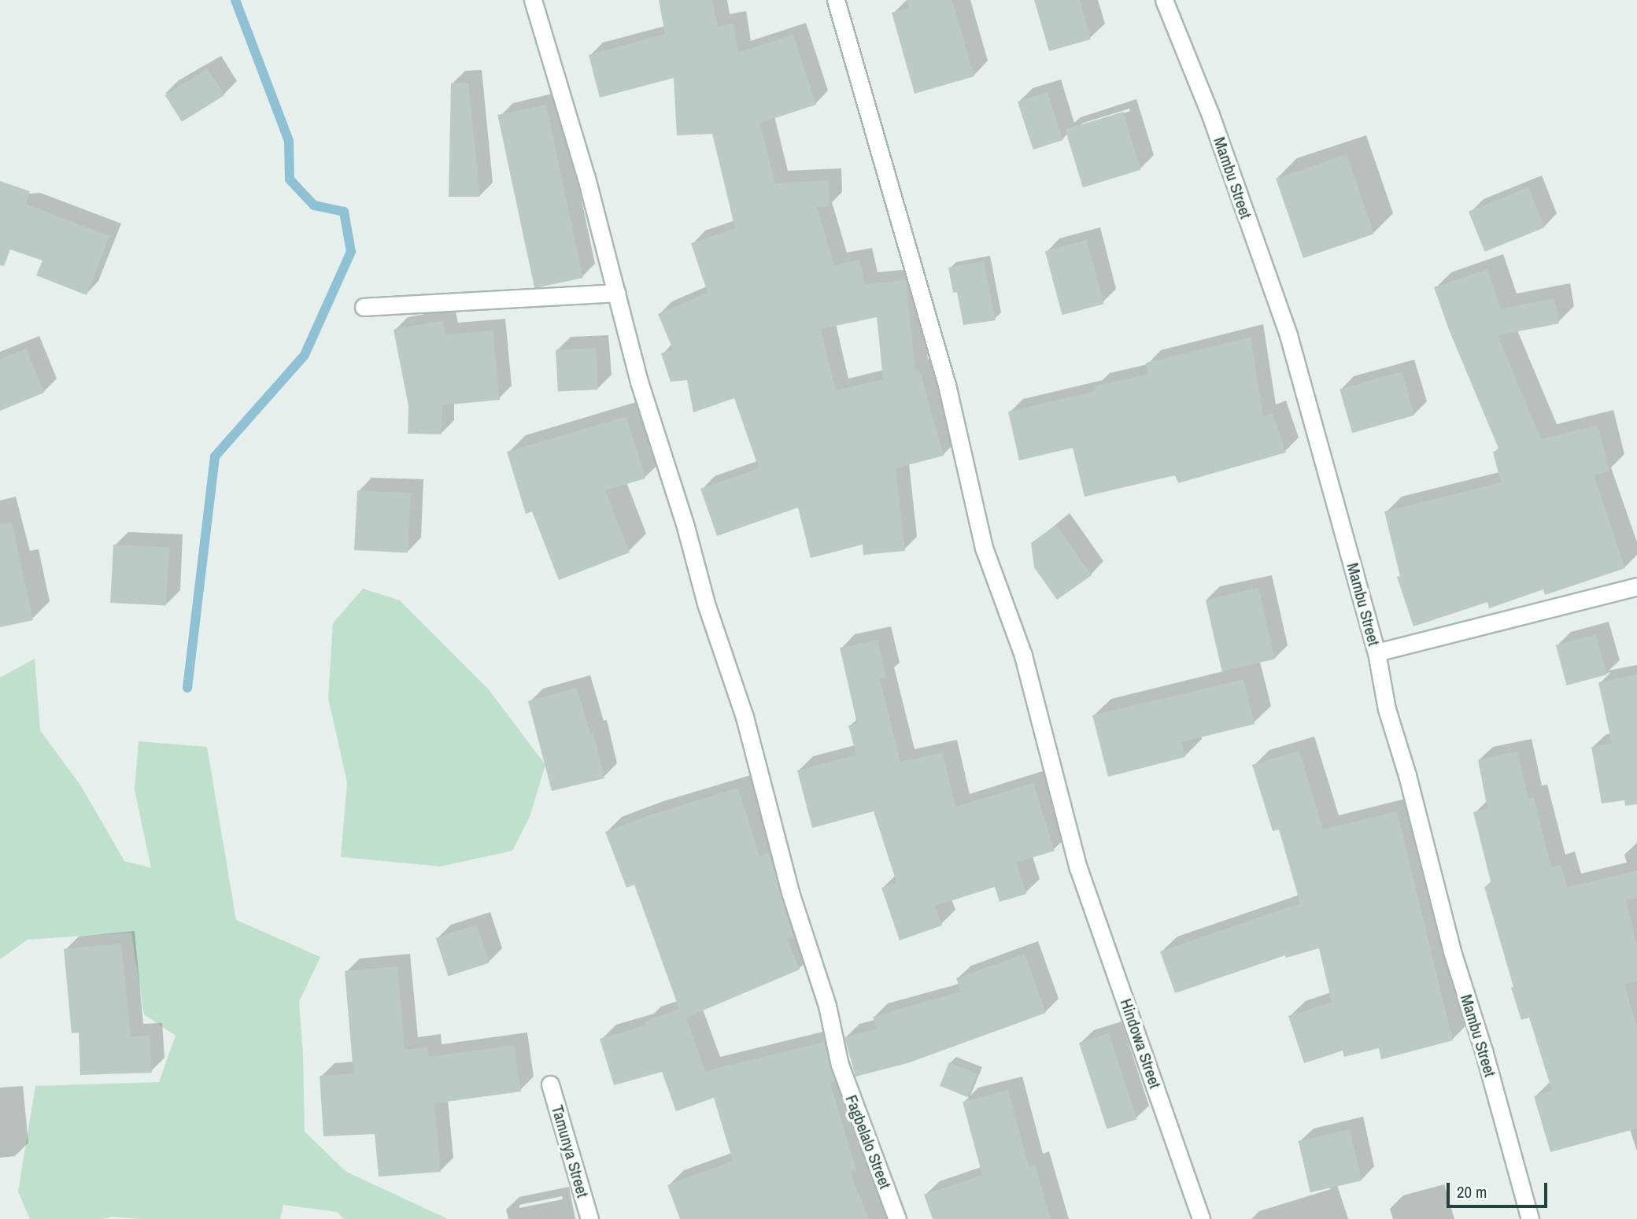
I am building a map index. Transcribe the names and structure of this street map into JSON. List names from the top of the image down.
{
  "streets": {
    "street": [
      "Mambu Street",
      "Hindowa Street",
      "Fagbelalo Street",
      "Tamunya Street"
    ]
  },
  "scale_bar": "20 m"
}
